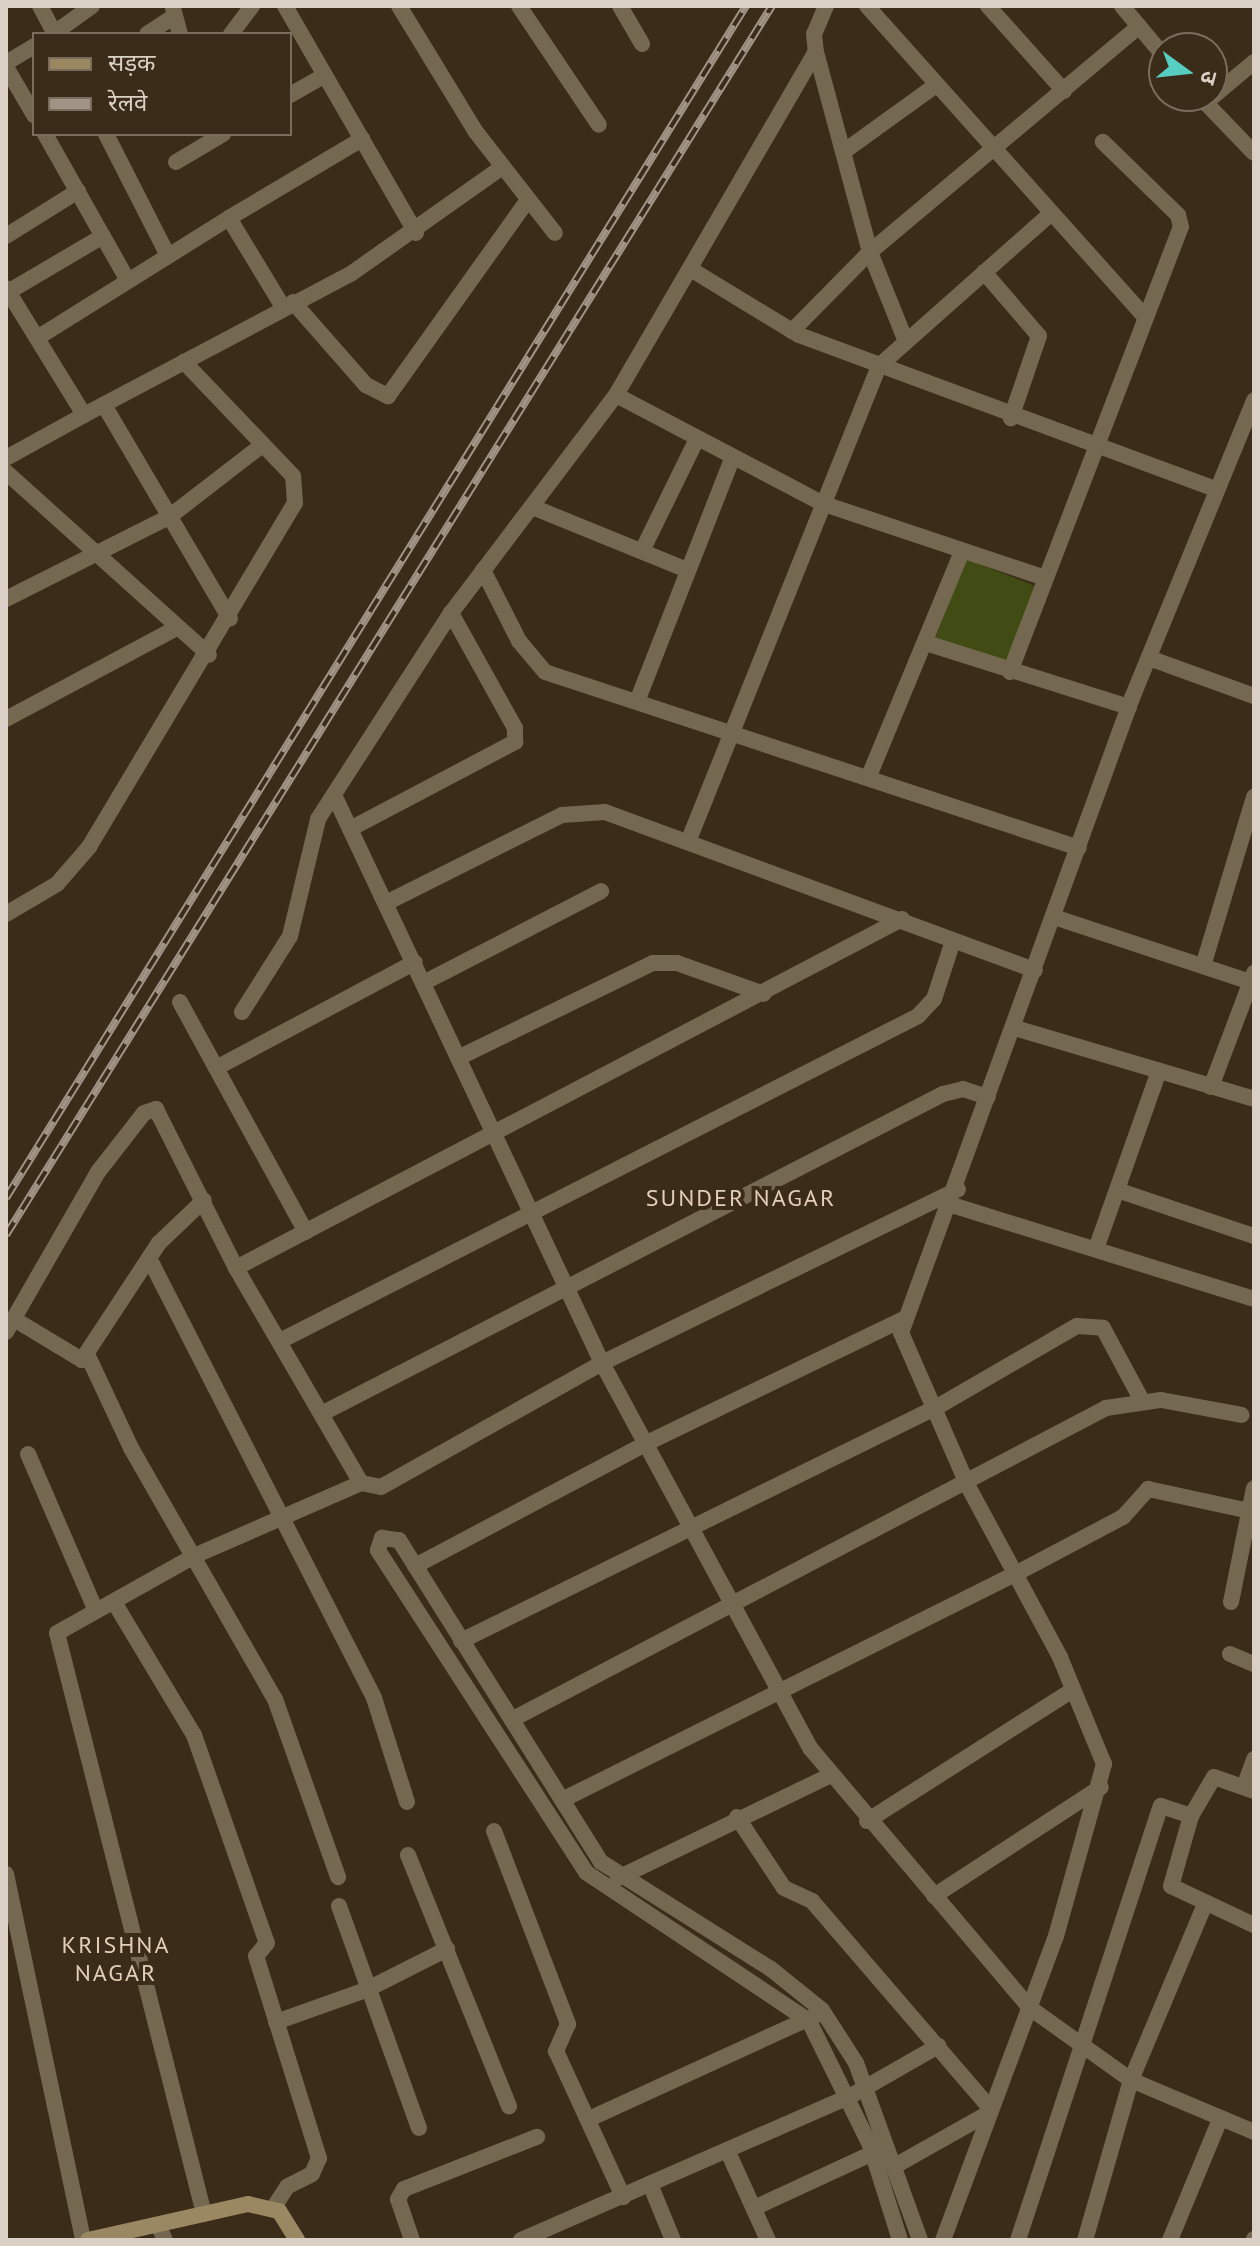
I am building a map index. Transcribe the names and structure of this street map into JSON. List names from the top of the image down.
{
  "districts": ["SUNDER NAGAR", "KRISHNA NAGAR"],
  "legend": ["सड़क", "रेलवे"],
  "north": "right"
}
